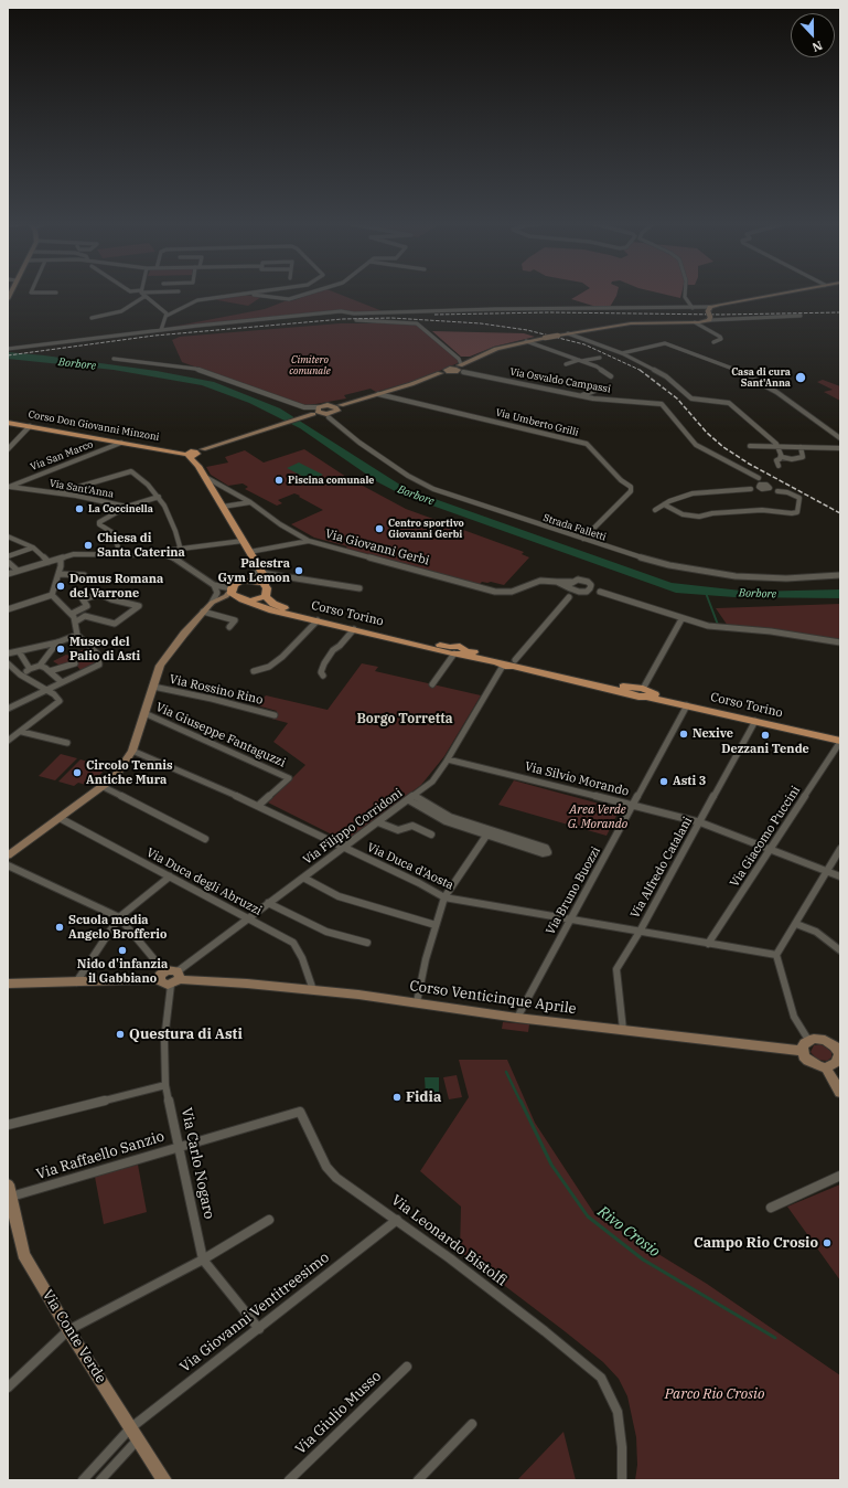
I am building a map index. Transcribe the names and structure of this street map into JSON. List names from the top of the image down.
{
  "streets": {
    "main road": ["Corso Don Giovanni Minzoni", "Corso Torino"],
    "street": [
      "Via Osvaldo Campassi",
      "Via Umberto Grilli",
      "Via San Marco",
      "Via Sant'Anna",
      "Strada Falletti",
      "Via Giovanni Gerbi",
      "Via Rossino Rino",
      "Via Giuseppe Fantaguzzi",
      "Via Silvio Morando",
      "Via Filippo Corridoni",
      "Via Giacomo Puccini",
      "Via Duca d'Aosta",
      "Via Alfredo Catalani",
      "Via Duca degli Abruzzi",
      "Via Bruno Buozzi",
      "Corso Venticinque Aprile",
      "Via Raffaello Sanzio",
      "Via Carlo Nogaro",
      "Via Leonardo Bistolfi",
      "Via Giovanni Ventitreesimo",
      "Via Conte Verde",
      "Via Giulio Musso"
    ]
  },
  "crossings": [
    ["Via Umberto Grilli", "Strada Falletti"],
    ["Corso Don Giovanni Minzoni", "Via San Marco"],
    ["Corso Don Giovanni Minzoni", "Via Giovanni Gerbi"],
    ["Corso Don Giovanni Minzoni", "Corso Torino"],
    ["Via San Marco", "Via Sant'Anna"],
    ["Corso Torino", "Via Filippo Corridoni"],
    ["Corso Torino", "Via Giacomo Puccini"],
    ["Corso Torino", "Via Alfredo Catalani"],
    ["Corso Torino", "Via Bruno Buozzi"],
    ["Via Giuseppe Fantaguzzi", "Via Duca d'Aosta"],
    ["Via Silvio Morando", "Via Filippo Corridoni"],
    ["Via Silvio Morando", "Via Giacomo Puccini"],
    ["Via Silvio Morando", "Via Alfredo Catalani"],
    ["Via Silvio Morando", "Via Bruno Buozzi"],
    ["Via Filippo Corridoni", "Via Duca d'Aosta"],
    ["Via Filippo Corridoni", "Via Duca degli Abruzzi"],
    ["Via Filippo Corridoni", "Corso Venticinque Aprile"],
    ["Via Filippo Corridoni", "Via Carlo Nogaro"],
    ["Via Giacomo Puccini", "Via Duca d'Aosta"],
    ["Via Duca d'Aosta", "Via Alfredo Catalani"],
    ["Via Duca d'Aosta", "Via Bruno Buozzi"],
    ["Via Alfredo Catalani", "Corso Venticinque Aprile"],
    ["Via Duca degli Abruzzi", "Corso Venticinque Aprile"],
    ["Via Bruno Buozzi", "Corso Venticinque Aprile"],
    ["Corso Venticinque Aprile", "Via Carlo Nogaro"],
    ["Via Raffaello Sanzio", "Via Carlo Nogaro"],
    ["Via Raffaello Sanzio", "Via Leonardo Bistolfi"],
    ["Via Raffaello Sanzio", "Via Conte Verde"],
    ["Via Carlo Nogaro", "Via Giovanni Ventitreesimo"],
    ["Via Leonardo Bistolfi", "Via Giovanni Ventitreesimo"],
    ["Via Giovanni Ventitreesimo", "Via Conte Verde"]
  ],
  "districts": ["Borgo Torretta"],
  "water": ["Borbore", "Rivo Crosio"],
  "parks": ["Cimitero comunale", "Area Verde G. Morando", "Parco Rio Crosio"],
  "places": [
    "Casa di cura Sant'Anna",
    "Piscina comunale",
    "La Coccinella",
    "Centro sportivo Giovanni Gerbi",
    "Chiesa di Santa Caterina",
    "Palestra Gym Lemon",
    "Domus Romana del Varrone",
    "Museo del Palio di Asti",
    "Nexive",
    "Dezzani Tende",
    "Circolo Tennis Antiche Mura",
    "Asti 3",
    "Scuola media Angelo Brofferio",
    "Nido d'infanzia il Gabbiano",
    "Questura di Asti",
    "Fidia",
    "Campo Rio Crosio"
  ],
  "north": "bottom"
}
